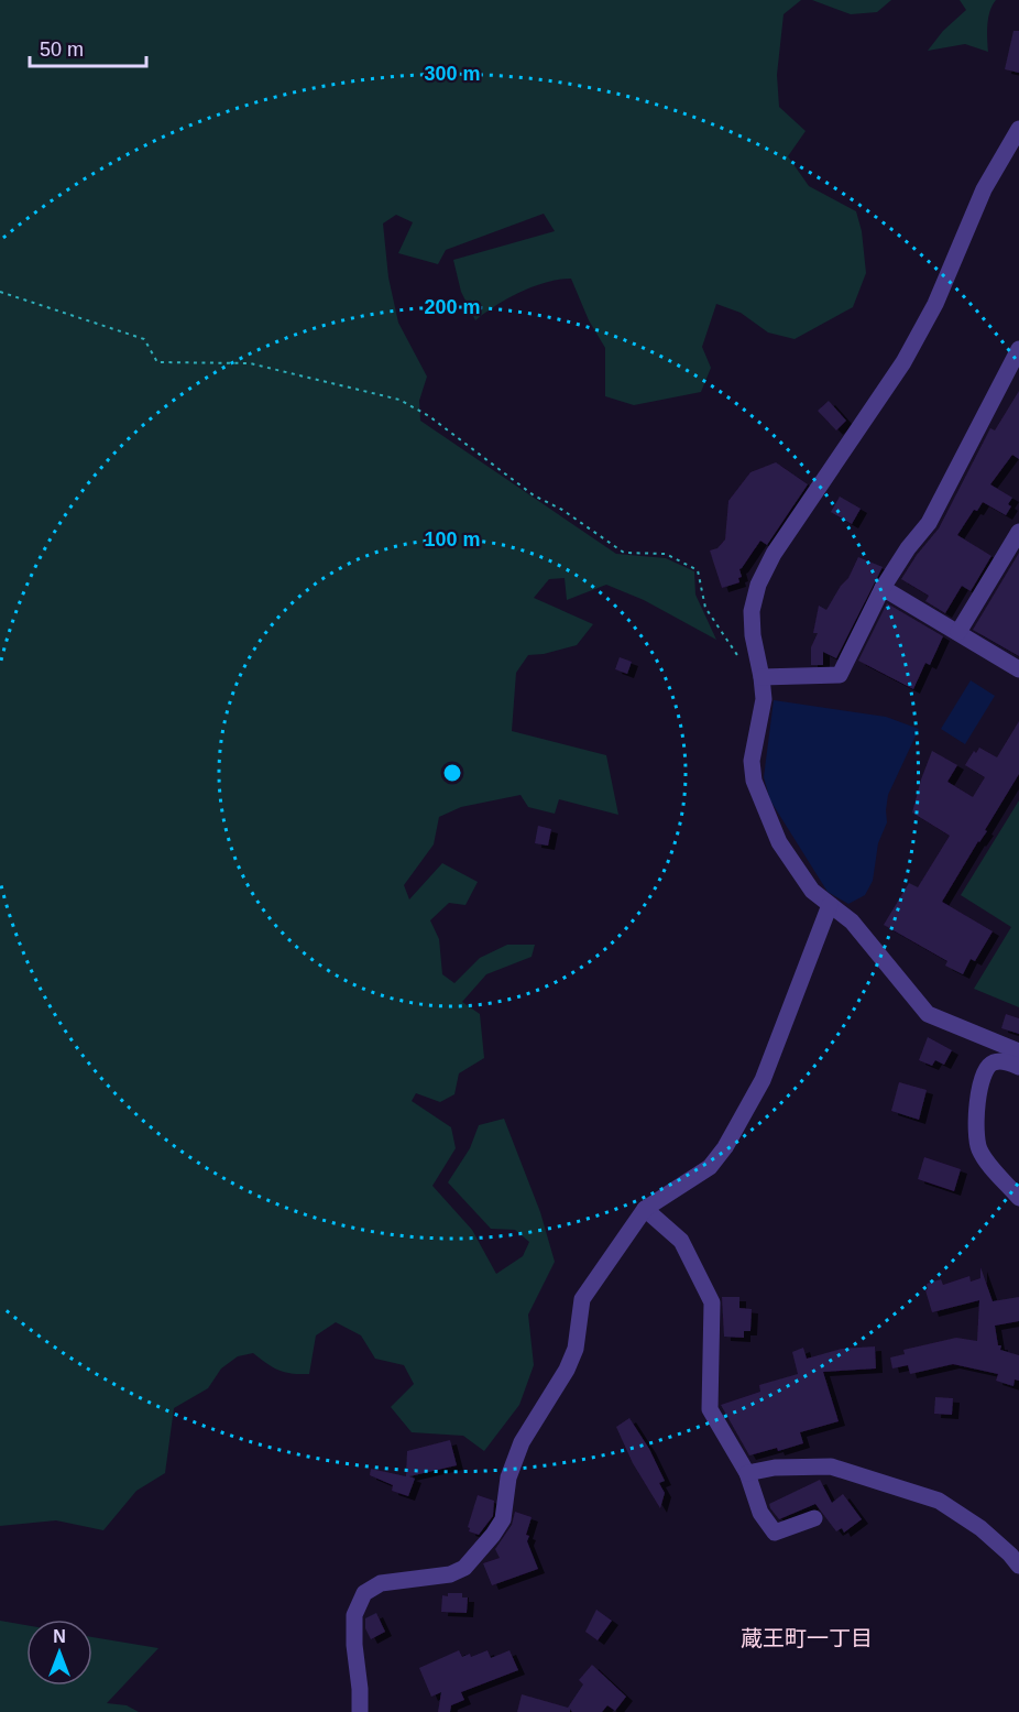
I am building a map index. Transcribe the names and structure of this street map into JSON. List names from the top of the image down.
{
  "districts": ["蔵王町一丁目"],
  "scale_bar": "50 m",
  "north": "top",
  "rings": ["300 m", "200 m", "100 m"]
}
